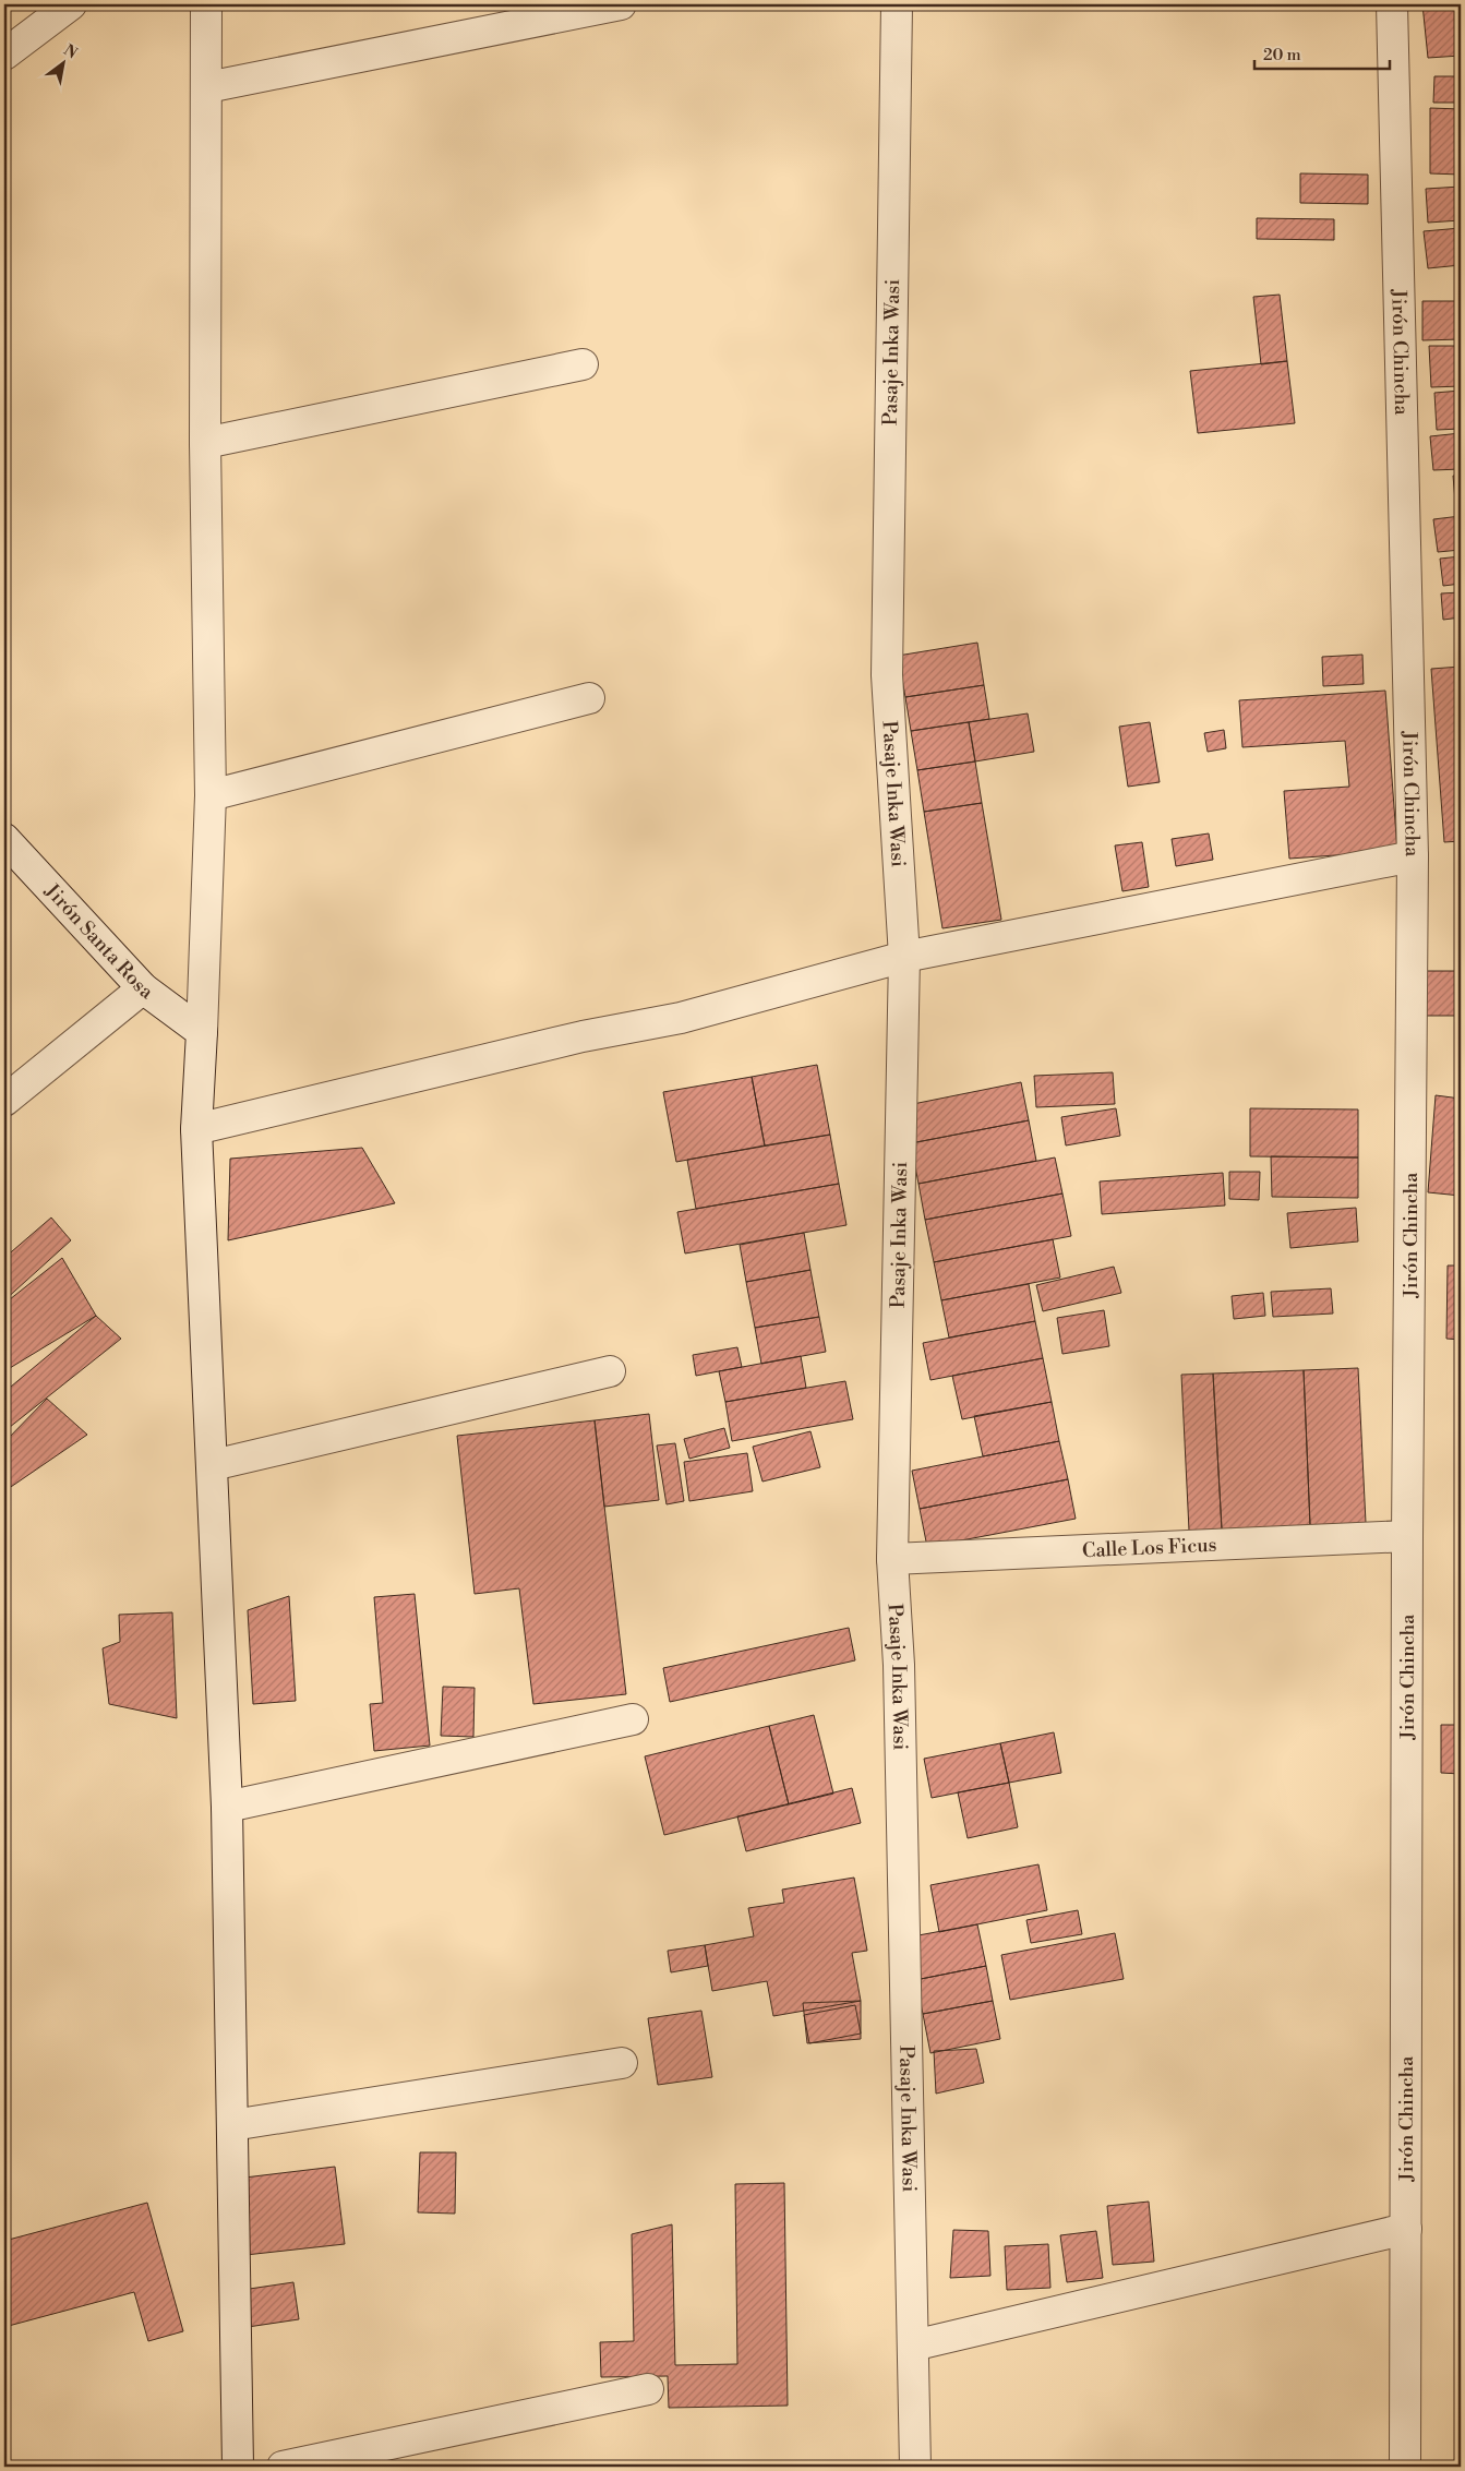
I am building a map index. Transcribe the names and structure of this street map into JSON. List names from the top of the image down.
{
  "streets": {
    "street": [
      "Pasaje Inka Wasi",
      "Jirón Chincha",
      "Jirón Santa Rosa",
      "Calle Los Ficus"
    ]
  },
  "crossings": [
    ["Pasaje Inka Wasi", "Calle Los Ficus"],
    ["Jirón Chincha", "Calle Los Ficus"]
  ],
  "scale_bar": "20 m",
  "north": "top right"
}
